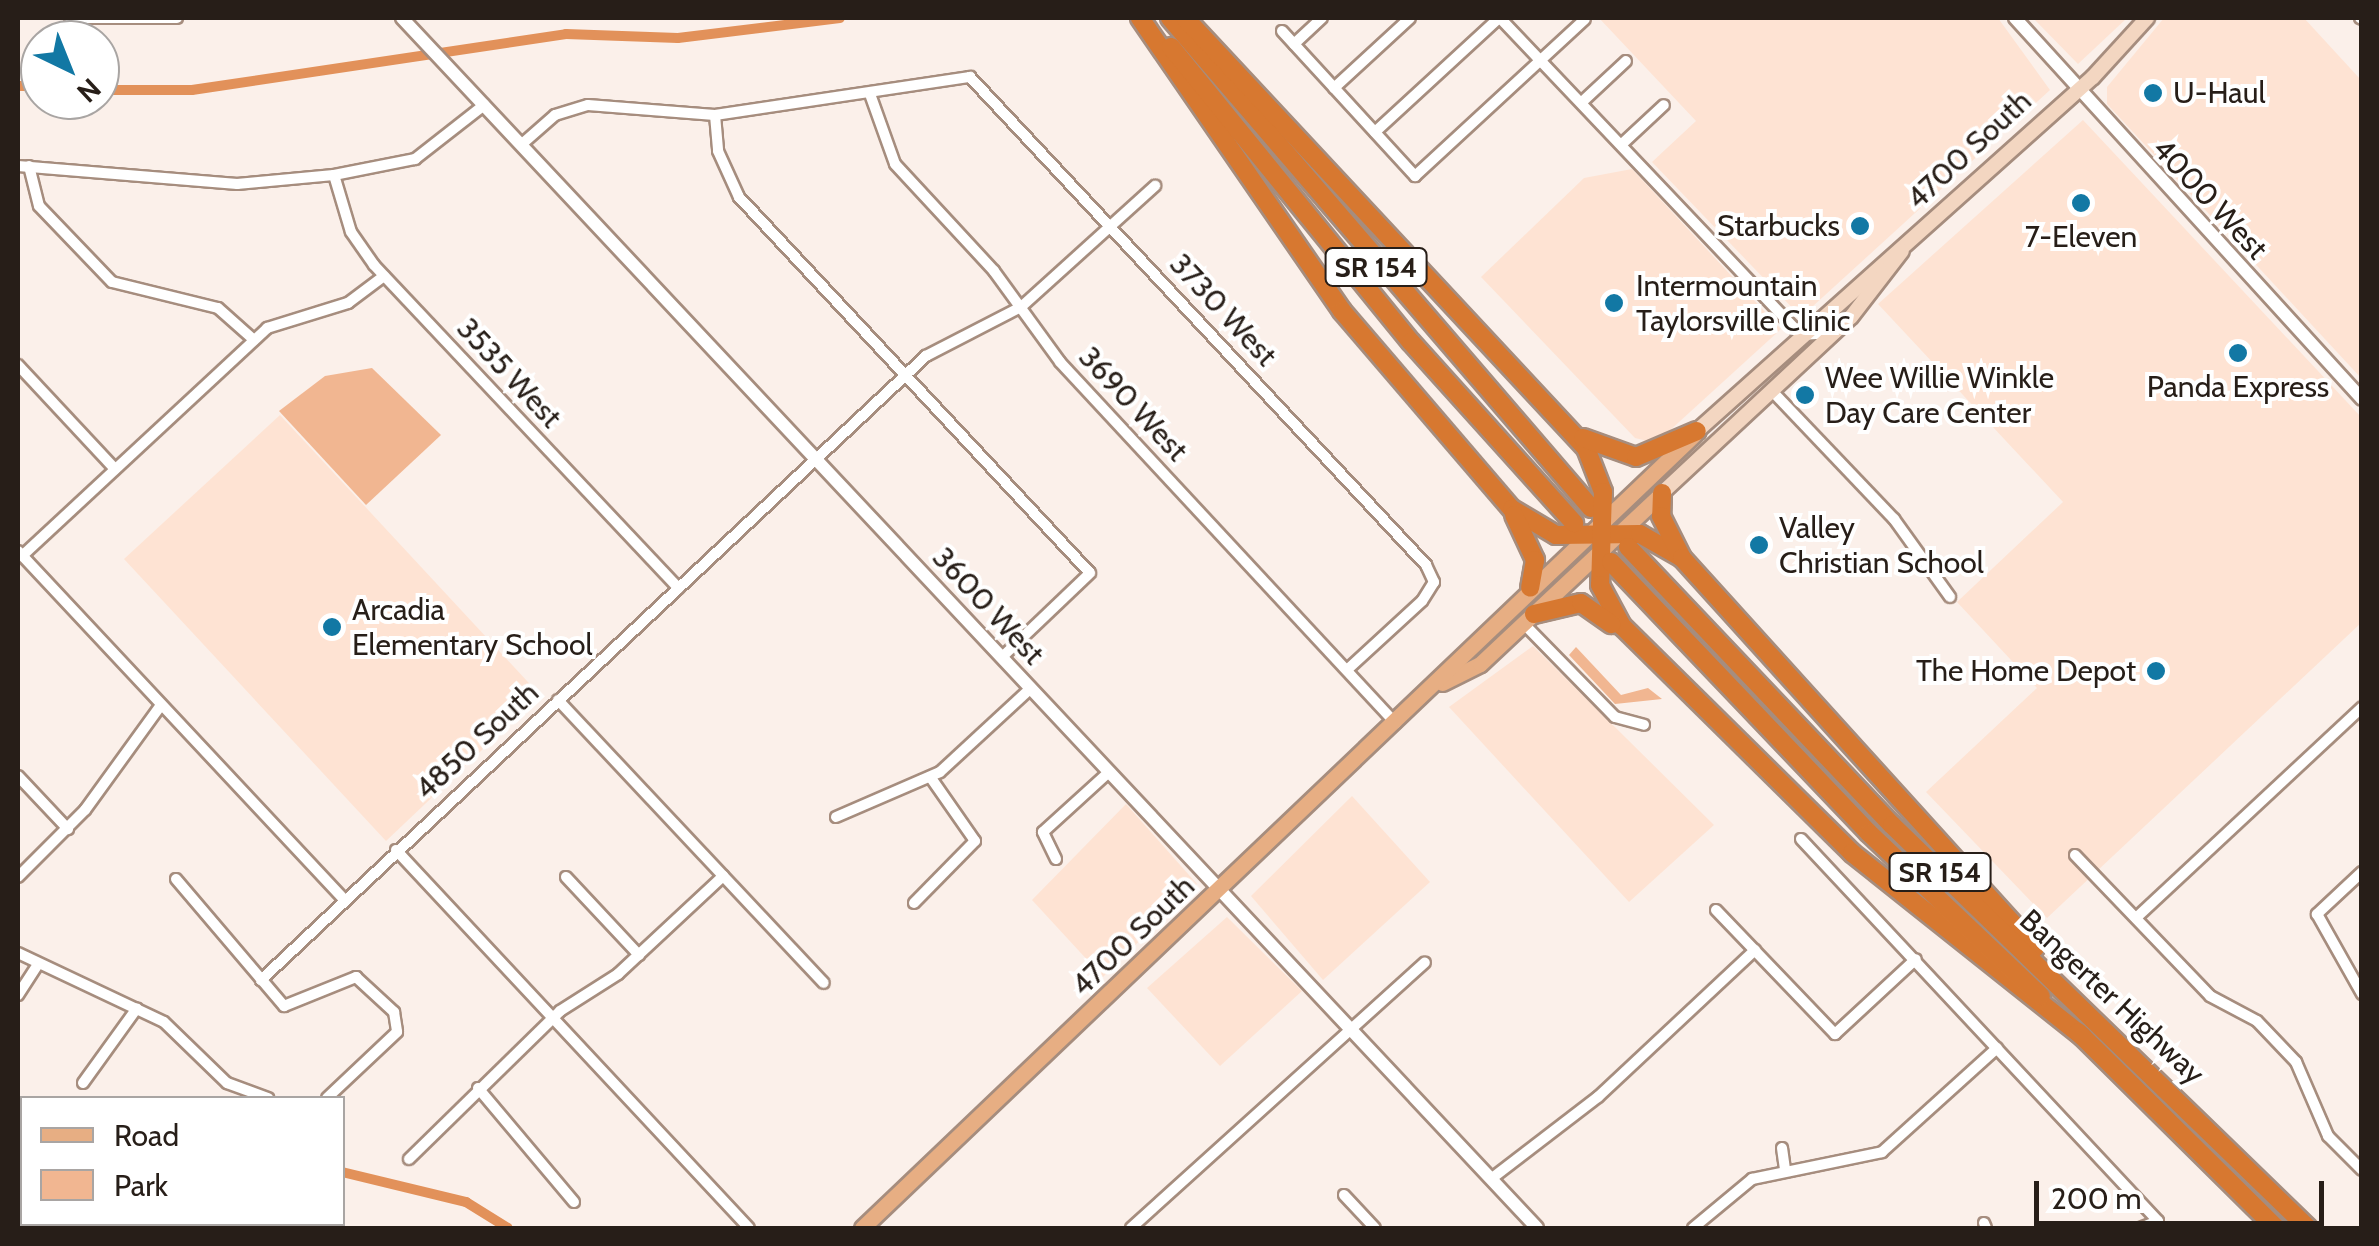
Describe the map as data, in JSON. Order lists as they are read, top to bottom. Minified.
{"streets":{"highway":["SR 154","Bangerter Highway"],"main road":["4700 South"],"street":["4000 West","3730 West","3535 West","3690 West","3600 West","4850 South"]},"crossings":[["4700 South","4000 West"],["4700 South","3690 West"],["4700 South","3600 West"],["4700 South","Bangerter Highway"],["3730 West","3690 West"],["3730 West","4850 South"],["3535 West","4850 South"],["3690 West","4850 South"],["3600 West","4850 South"]],"places":["U-Haul","7-Eleven","Starbucks","Intermountain Taylorsville Clinic","Panda Express","Wee Willie Winkle Day Care Center","Valley Christian School","Arcadia Elementary School","The Home Depot"],"legend":["Road","Park"],"scale_bar":"200 m","north":"bottom right"}
